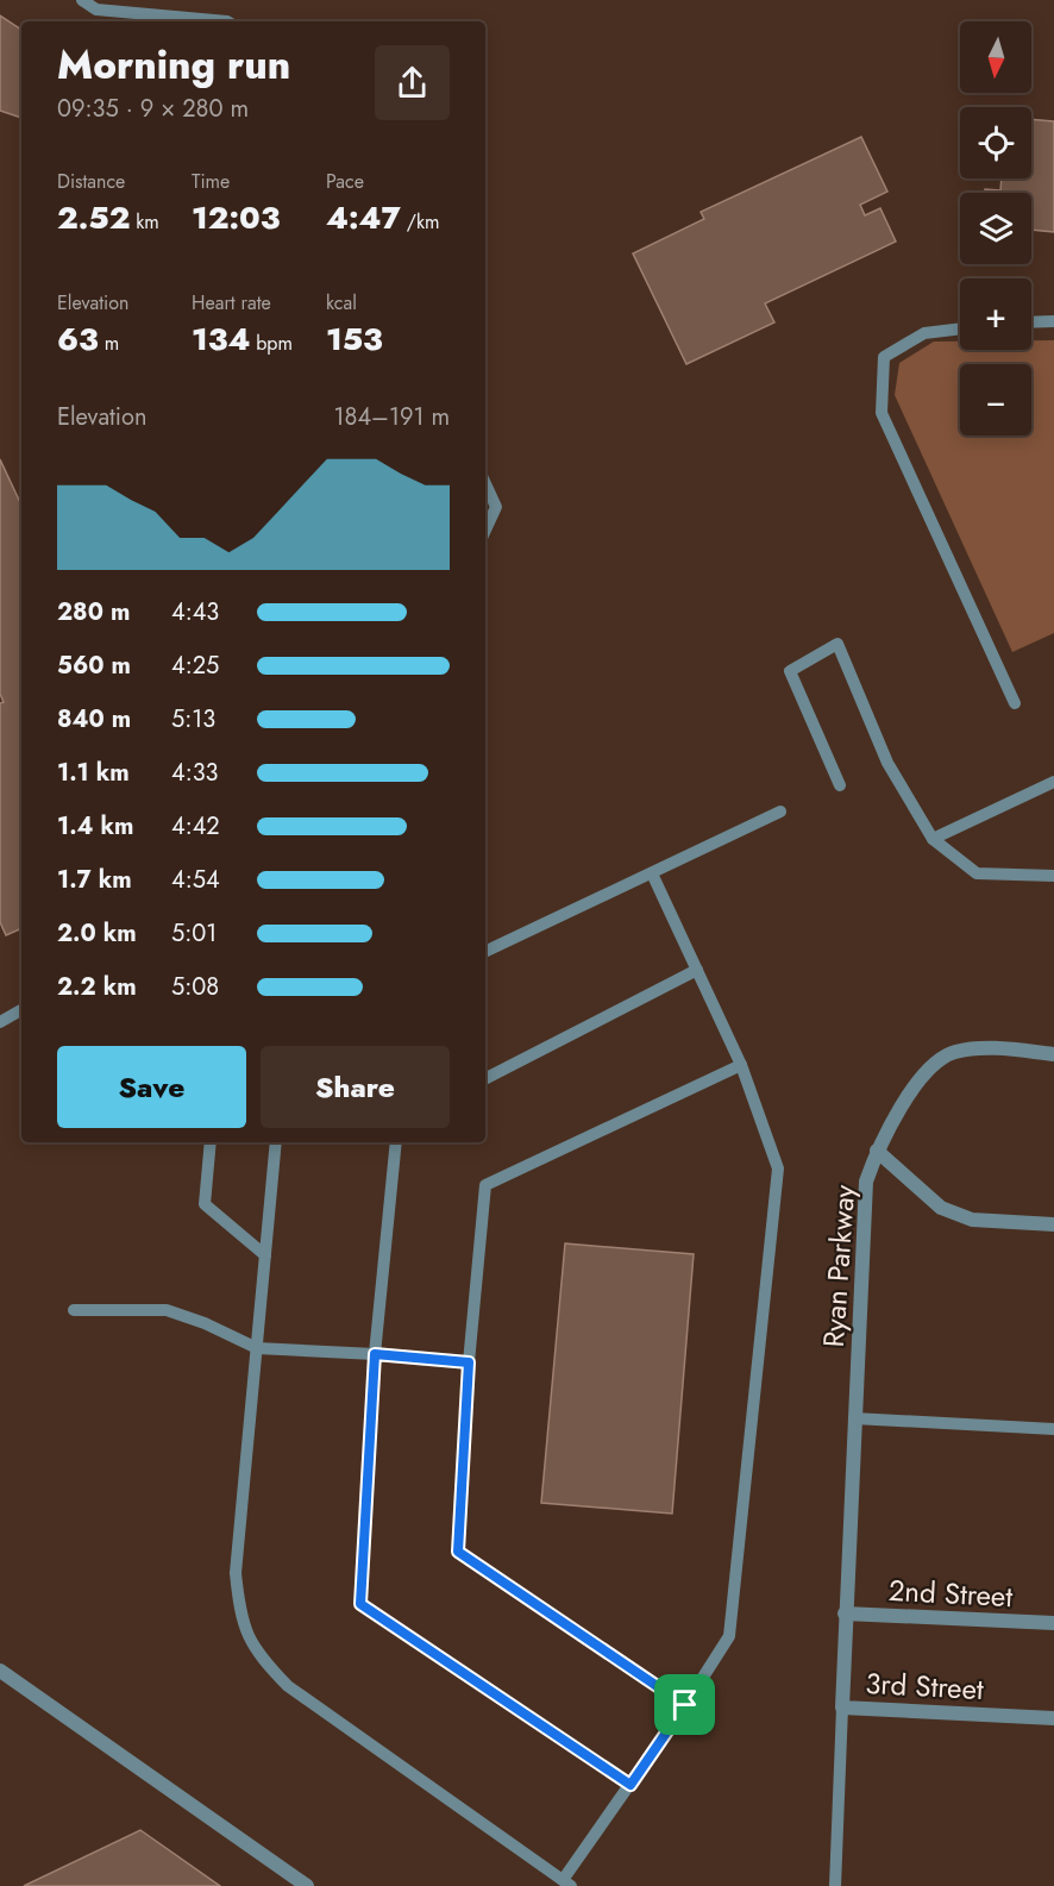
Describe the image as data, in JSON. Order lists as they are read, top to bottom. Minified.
{"streets":{"street":["Ryan Parkway","2nd Street","3rd Street"]},"crossings":[["Ryan Parkway","2nd Street"],["Ryan Parkway","3rd Street"],["2nd Street","3rd Street"]],"north":"bottom","page":{"map_buttons":["+","−"],"heading":["Morning run","09:35 · 9 × 280 m"],"stats":[["Distance","2.52 km"],["Time","12:03"],["Pace","4:47 /km"],["Elevation","63 m"],["Heart rate","134 bpm"],["kcal","153"]],"chart":["Elevation","184–191 m"],"list":[{"name":"280 m","note":"4:43"},{"name":"560 m","note":"4:25"},{"name":"840 m","note":"5:13"},{"name":"1.1 km","note":"4:33"},{"name":"1.4 km","note":"4:42"},{"name":"1.7 km","note":"4:54"},{"name":"2.0 km","note":"5:01"},{"name":"2.2 km","note":"5:08"}],"buttons":["Save","Share"]}}
